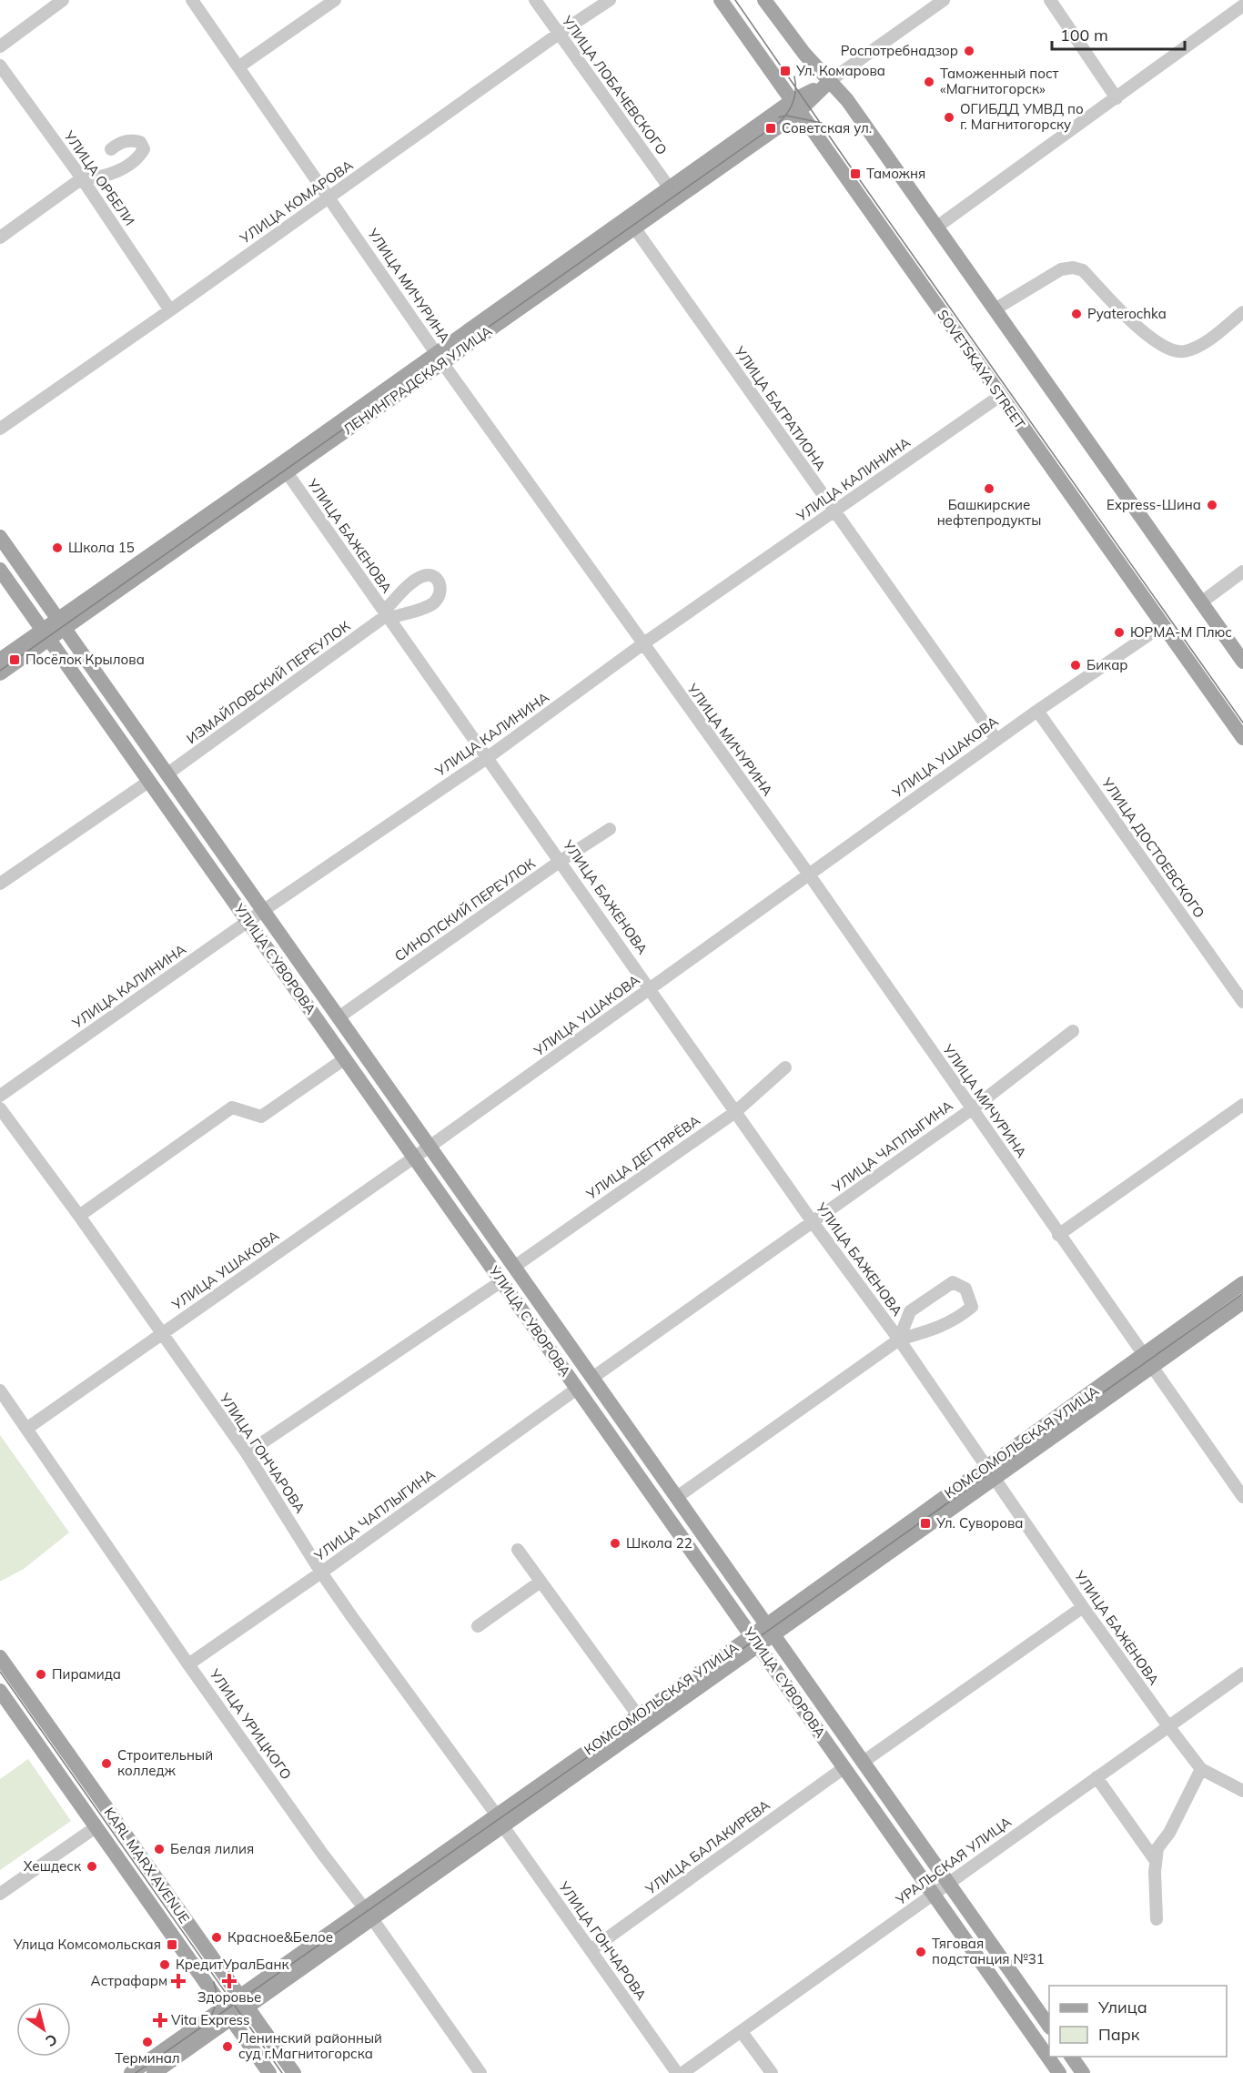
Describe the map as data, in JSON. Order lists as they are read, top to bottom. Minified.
{"streets":{"main road":["SOVETSKAYA STREET","ЛЕНИНГРАДСКАЯ УЛИЦА","УЛИЦА СУВОРОВА","КОМСОМОЛЬСКАЯ УЛИЦА","KARL MARX AVENUE"],"street":["УЛИЦА ЛОБАЧЕВСКОГО","УЛИЦА ОРБЕЛИ","УЛИЦА КОМАРОВА","УЛИЦА МИЧУРИНА","УЛИЦА БАГРАТИОНА","УЛИЦА КАЛИНИНА","УЛИЦА БАЖЕНОВА","ИЗМАЙЛОВСКИЙ ПЕРЕУЛОК","УЛИЦА УШАКОВА","УЛИЦА ДОСТОЕВСКОГО","СИНОПСКИЙ ПЕРЕУЛОК","УЛИЦА ЧАПЛЫГИНА","УЛИЦА ДЕГТЯРЁВА","УЛИЦА ГОНЧАРОВА","УЛИЦА УРИЦКОГО","УЛИЦА БАЛАКИРЕВА","УРАЛЬСКАЯ УЛИЦА"]},"crossings":[["УЛИЦА ЛОБАЧЕВСКОГО","УЛИЦА КОМАРОВА"],["УЛИЦА ЛОБАЧЕВСКОГО","ЛЕНИНГРАДСКАЯ УЛИЦА"],["УЛИЦА ОРБЕЛИ","УЛИЦА КОМАРОВА"],["УЛИЦА КОМАРОВА","УЛИЦА МИЧУРИНА"],["УЛИЦА МИЧУРИНА","ЛЕНИНГРАДСКАЯ УЛИЦА"],["УЛИЦА МИЧУРИНА","УЛИЦА КАЛИНИНА"],["УЛИЦА МИЧУРИНА","УЛИЦА УШАКОВА"],["УЛИЦА МИЧУРИНА","УЛИЦА ЧАПЛЫГИНА"],["УЛИЦА МИЧУРИНА","КОМСОМОЛЬСКАЯ УЛИЦА"],["SOVETSKAYA STREET","ЛЕНИНГРАДСКАЯ УЛИЦА"],["SOVETSKAYA STREET","УЛИЦА КАЛИНИНА"],["SOVETSKAYA STREET","УЛИЦА УШАКОВА"],["ЛЕНИНГРАДСКАЯ УЛИЦА","УЛИЦА БАГРАТИОНА"],["ЛЕНИНГРАДСКАЯ УЛИЦА","УЛИЦА БАЖЕНОВА"],["ЛЕНИНГРАДСКАЯ УЛИЦА","УЛИЦА СУВОРОВА"],["УЛИЦА БАГРАТИОНА","УЛИЦА КАЛИНИНА"],["УЛИЦА БАГРАТИОНА","УЛИЦА УШАКОВА"],["УЛИЦА КАЛИНИНА","УЛИЦА БАЖЕНОВА"],["УЛИЦА КАЛИНИНА","УЛИЦА СУВОРОВА"],["УЛИЦА БАЖЕНОВА","ИЗМАЙЛОВСКИЙ ПЕРЕУЛОК"],["УЛИЦА БАЖЕНОВА","УЛИЦА УШАКОВА"],["УЛИЦА БАЖЕНОВА","СИНОПСКИЙ ПЕРЕУЛОК"],["УЛИЦА БАЖЕНОВА","УЛИЦА ЧАПЛЫГИНА"],["УЛИЦА БАЖЕНОВА","УЛИЦА ДЕГТЯРЁВА"],["УЛИЦА БАЖЕНОВА","КОМСОМОЛЬСКАЯ УЛИЦА"],["УЛИЦА БАЖЕНОВА","УРАЛЬСКАЯ УЛИЦА"],["ИЗМАЙЛОВСКИЙ ПЕРЕУЛОК","УЛИЦА СУВОРОВА"],["УЛИЦА УШАКОВА","УЛИЦА ДОСТОЕВСКОГО"],["УЛИЦА УШАКОВА","УЛИЦА СУВОРОВА"],["УЛИЦА УШАКОВА","УЛИЦА ГОНЧАРОВА"],["УЛИЦА УШАКОВА","УЛИЦА УРИЦКОГО"],["СИНОПСКИЙ ПЕРЕУЛОК","УЛИЦА СУВОРОВА"],["УЛИЦА СУВОРОВА","УЛИЦА ЧАПЛЫГИНА"],["УЛИЦА СУВОРОВА","УЛИЦА ДЕГТЯРЁВА"],["УЛИЦА СУВОРОВА","КОМСОМОЛЬСКАЯ УЛИЦА"],["УЛИЦА СУВОРОВА","УЛИЦА БАЛАКИРЕВА"],["УЛИЦА СУВОРОВА","УРАЛЬСКАЯ УЛИЦА"],["УЛИЦА ЧАПЛЫГИНА","УЛИЦА ГОНЧАРОВА"],["УЛИЦА ЧАПЛЫГИНА","УЛИЦА УРИЦКОГО"],["КОМСОМОЛЬСКАЯ УЛИЦА","УЛИЦА ГОНЧАРОВА"],["КОМСОМОЛЬСКАЯ УЛИЦА","УЛИЦА УРИЦКОГО"],["КОМСОМОЛЬСКАЯ УЛИЦА","KARL MARX AVENUE"],["УЛИЦА ГОНЧАРОВА","УЛИЦА БАЛАКИРЕВА"]],"places":{"other":["Роспотребнадзор","Таможенный пост «Магнитогорск»","ОГИБДД УМВД по г. Магнитогорску","Pyaterochka","Башкирские нефтепродукты","Express-Шина","Школа 15","ЮРМА-М Плюс","Бикар","Школа 22","Пирамида","Строительный колледж","Белая лилия","Хешдеск","Красное&Белое","Тяговая подстанция №31","КредитУралБанк","Терминал","Ленинский районный суд г.Магнитогорска"],"transit":["Ул. Комарова","Советская ул.","Таможня","Посёлок Крылова","Ул. Суворова","Улица Комсомольская"],"health":["Астрафарм","Здоровье","Vita Express"]},"legend":["Улица","Парк"],"scale_bar":"100 m","north":"bottom right"}
